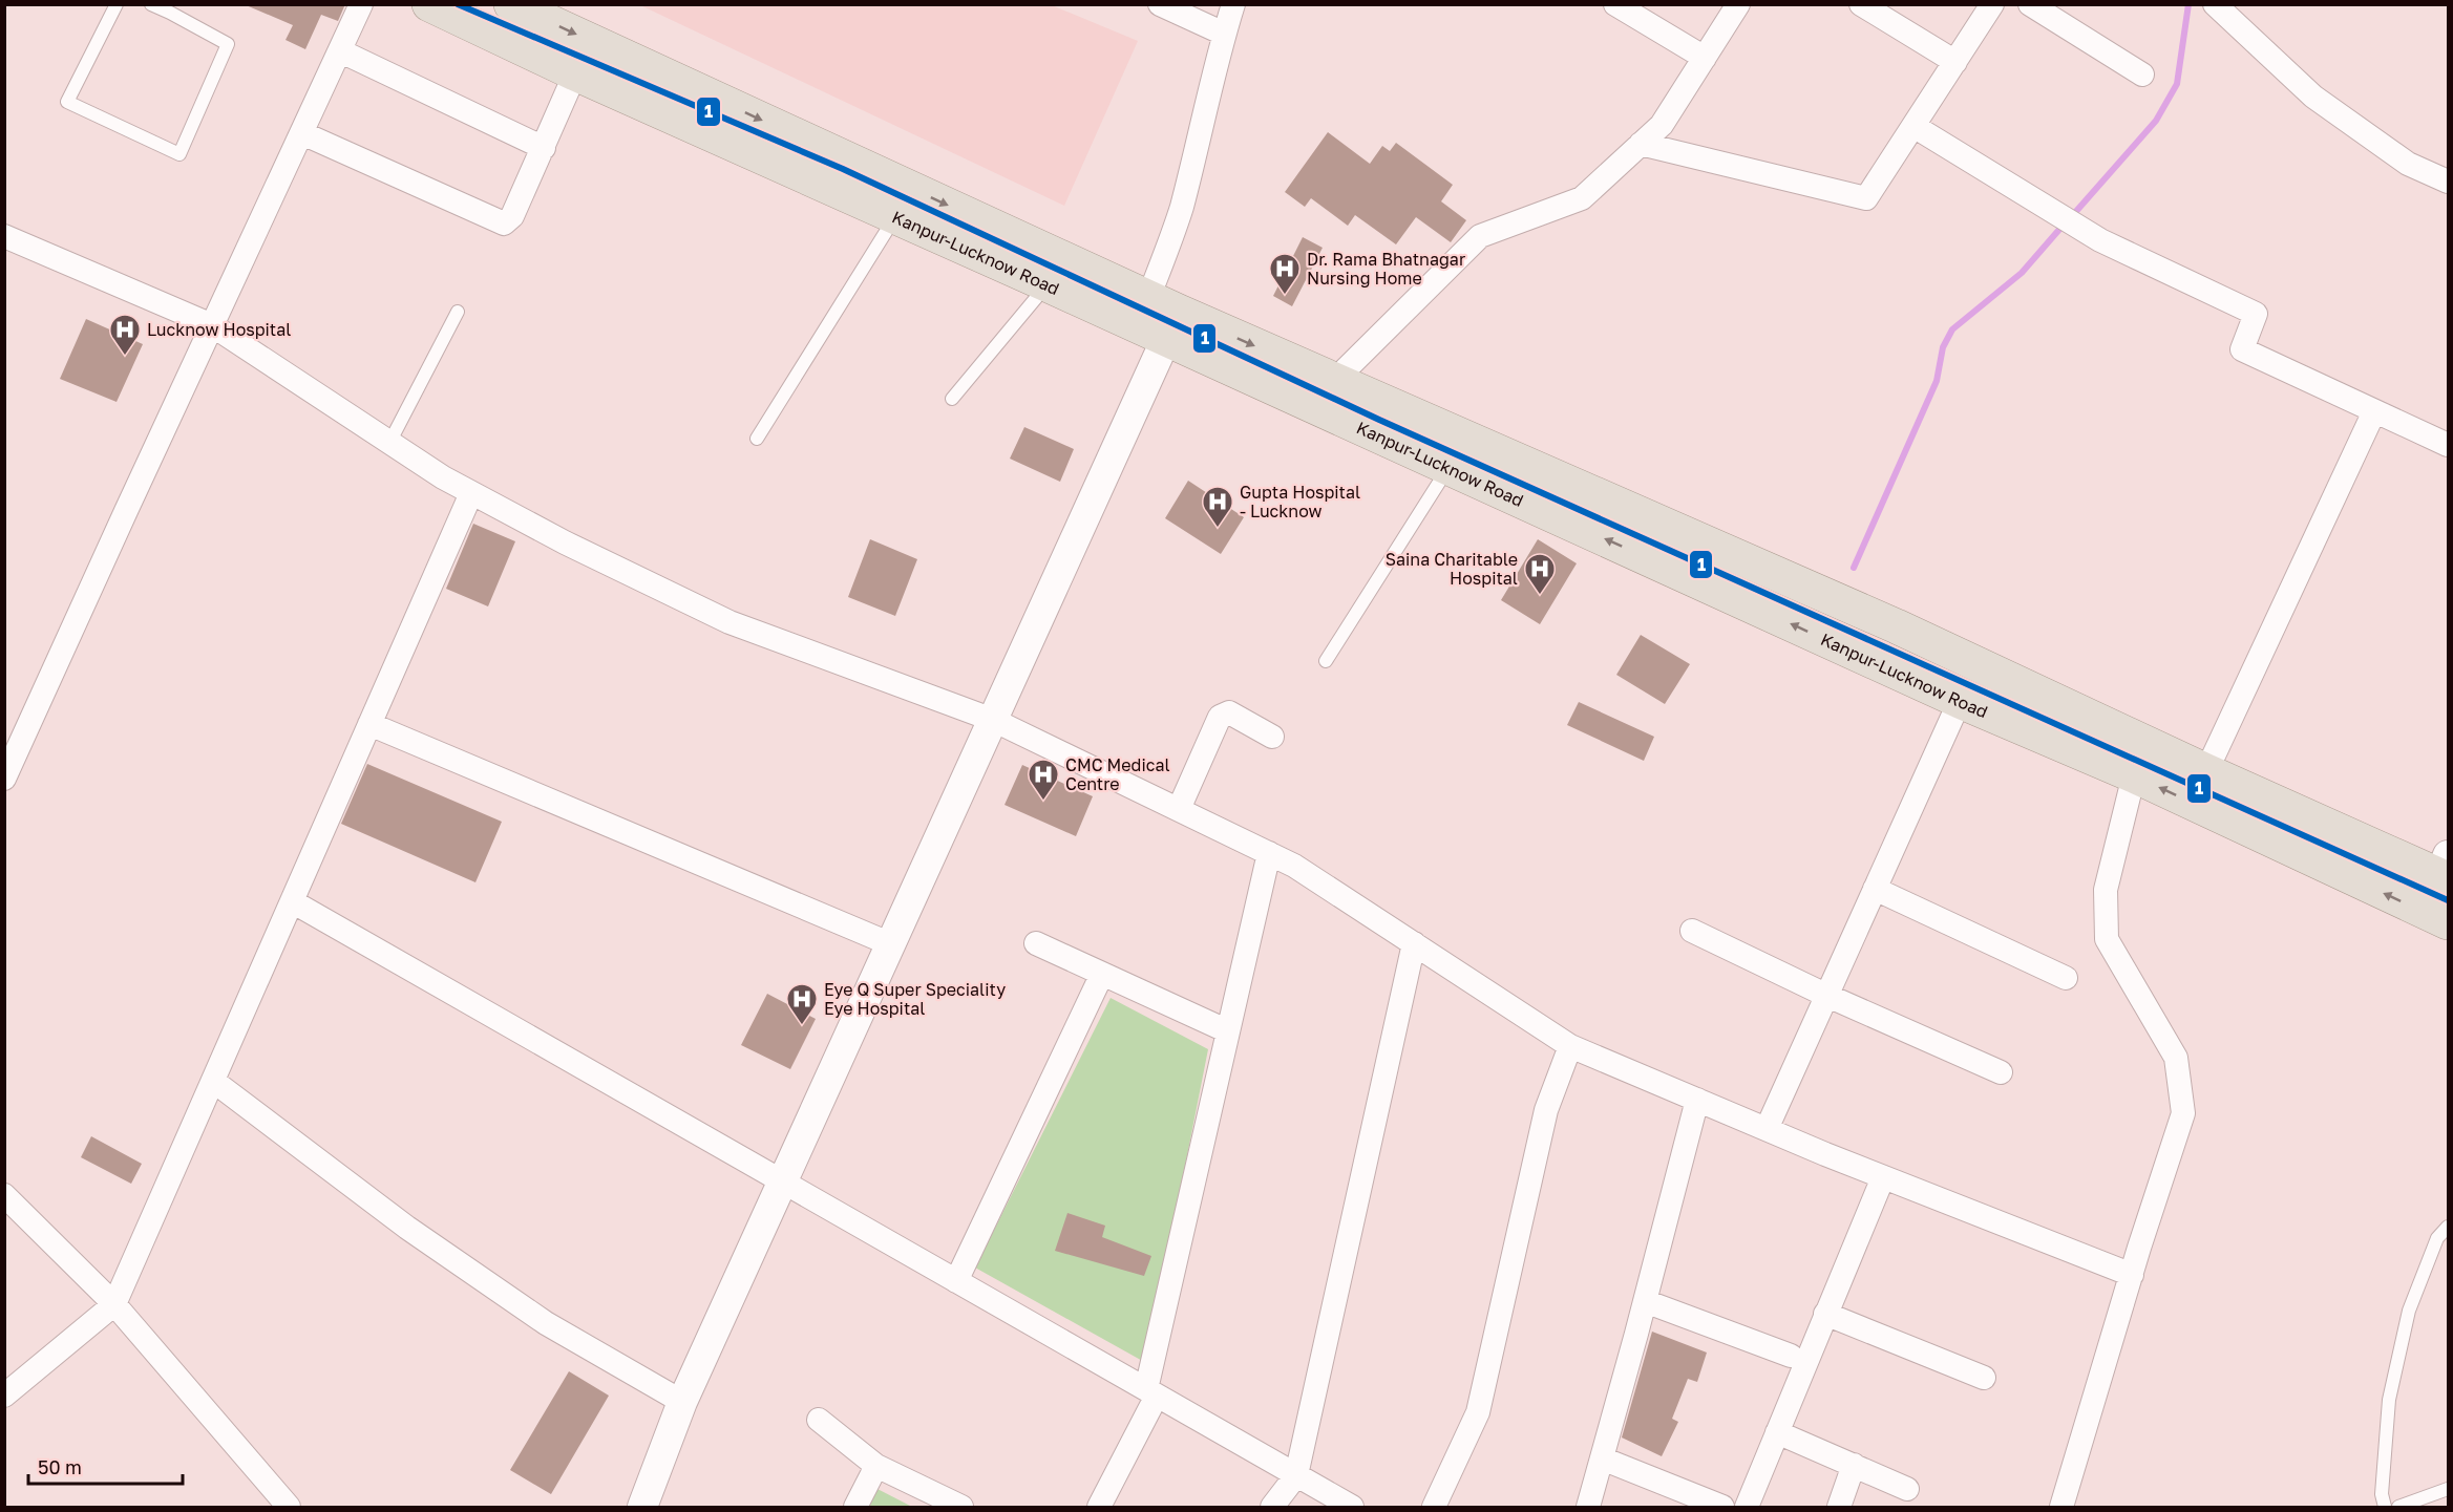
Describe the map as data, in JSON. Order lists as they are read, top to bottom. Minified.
{"streets":{"highway":["Kanpur-Lucknow Road"]},"places":{"hospital":["Dr. Rama Bhatnagar Nursing Home","Lucknow Hospital","Gupta Hospital - Lucknow","Saina Charitable Hospital","CMC Medical Centre","Eye Q Super Speciality Eye Hospital"]},"lines":["transit line 1"],"scale_bar":"50 m"}
